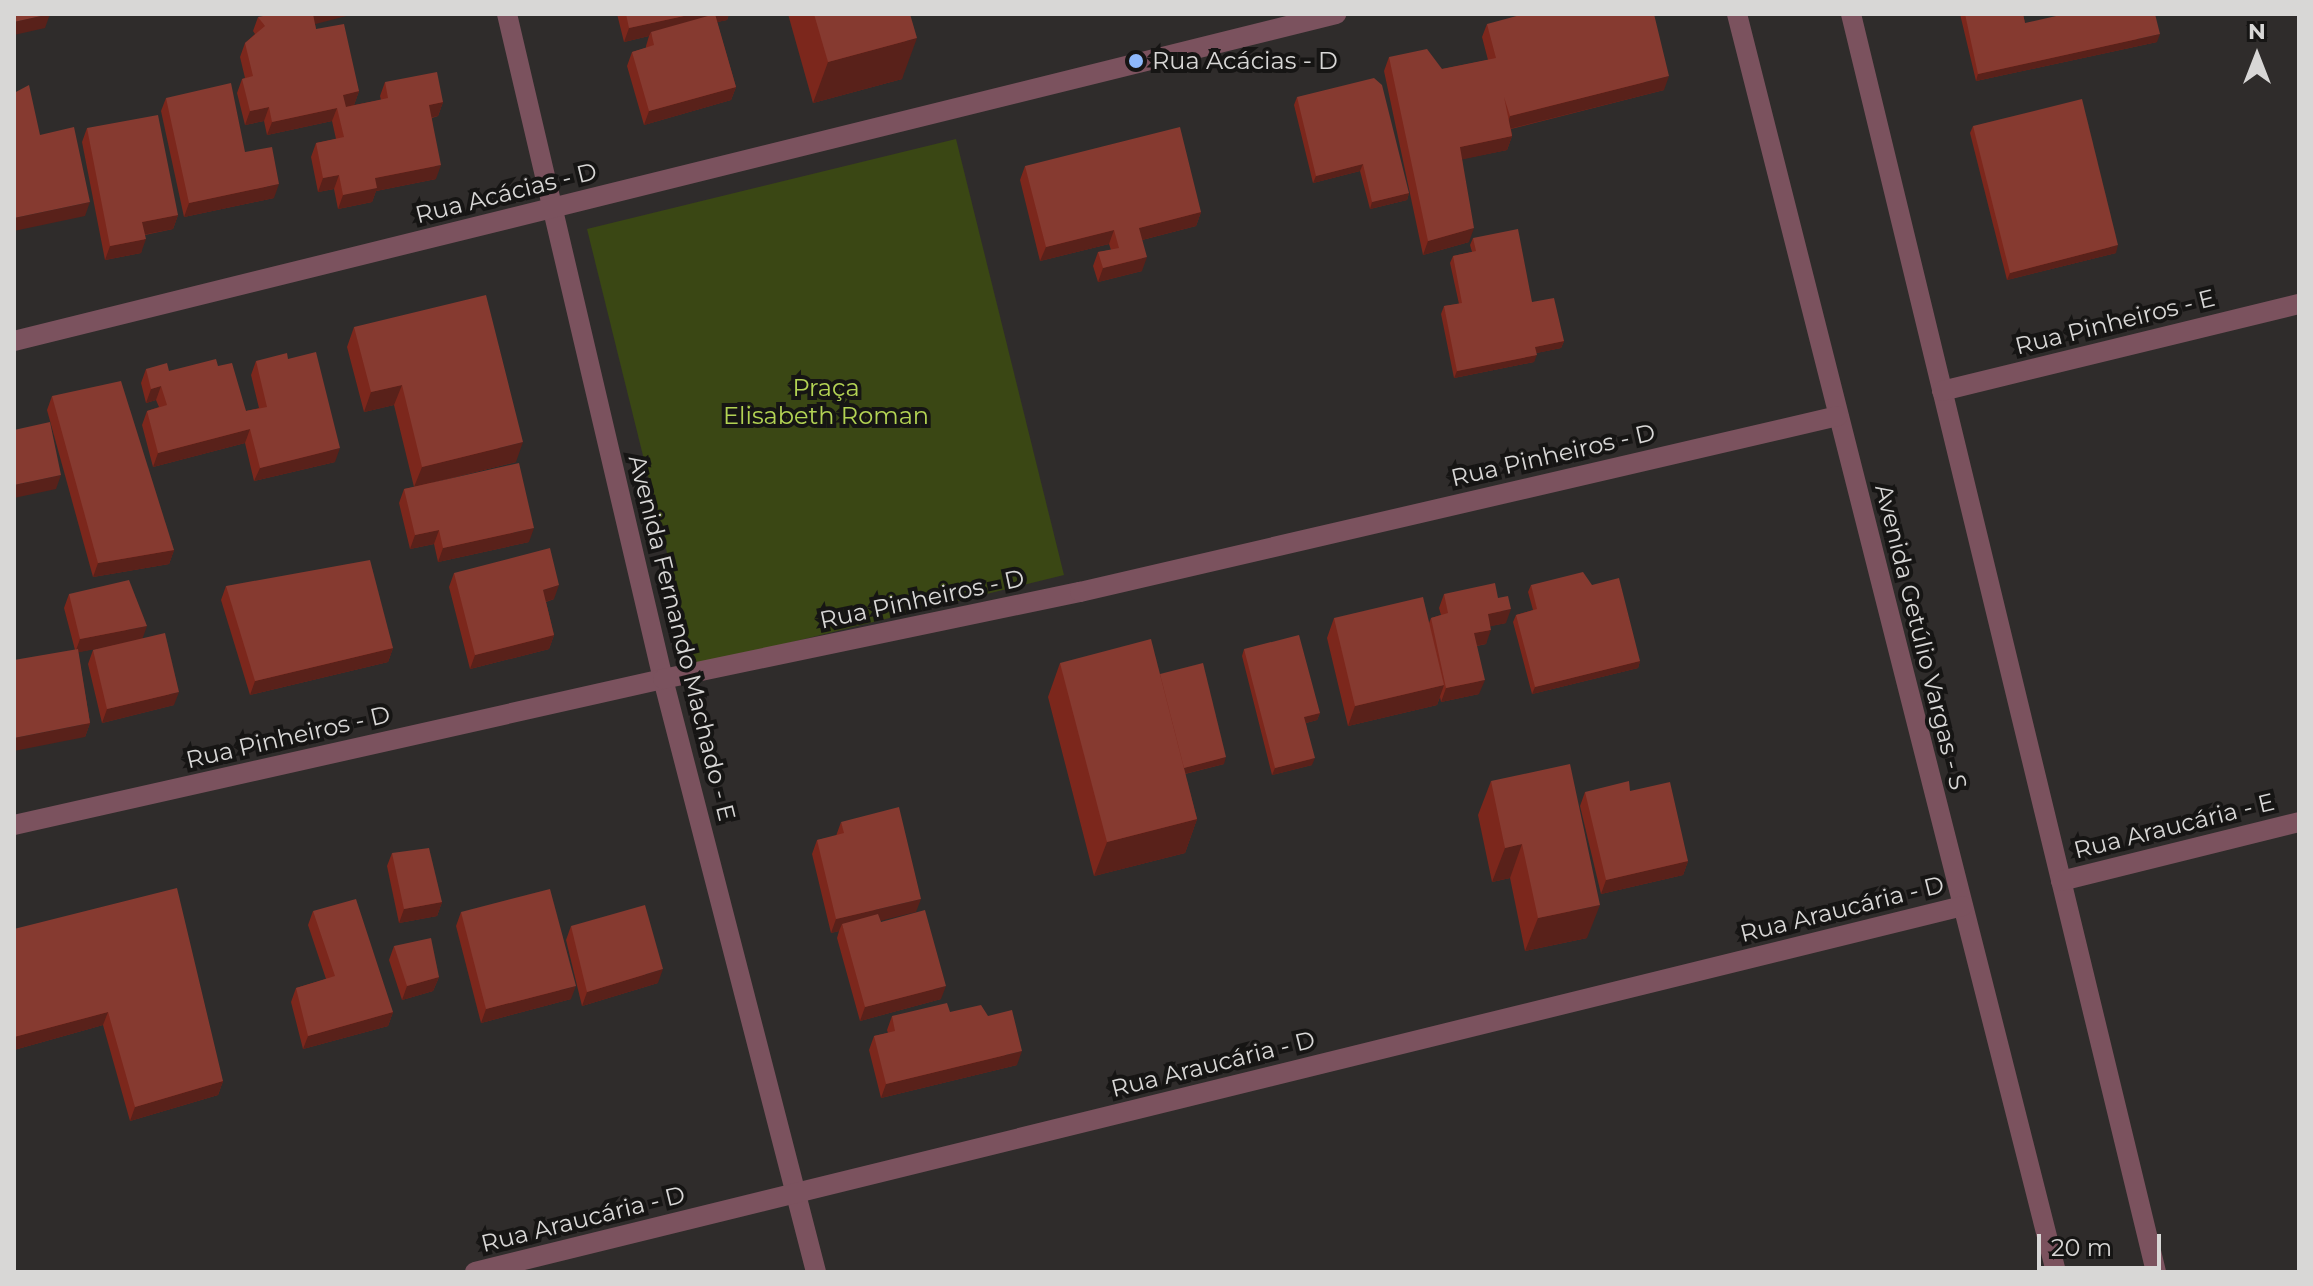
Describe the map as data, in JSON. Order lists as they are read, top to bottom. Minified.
{"streets":{"street":["Rua Acácias - D","Rua Pinheiros - E","Rua Pinheiros - D","Avenida Getúlio Vargas - S","Avenida Fernando Machado - E","Rua Araucária - E","Rua Araucária - D"]},"crossings":[["Rua Acácias - D","Avenida Fernando Machado - E"],["Rua Pinheiros - D","Avenida Getúlio Vargas - S"],["Rua Pinheiros - D","Avenida Fernando Machado - E"],["Avenida Getúlio Vargas - S","Rua Araucária - D"],["Avenida Fernando Machado - E","Rua Araucária - D"]],"parks":["Praça Elisabeth Roman"],"places":["Rua Acácias - D"],"scale_bar":"20 m","north":"top"}
